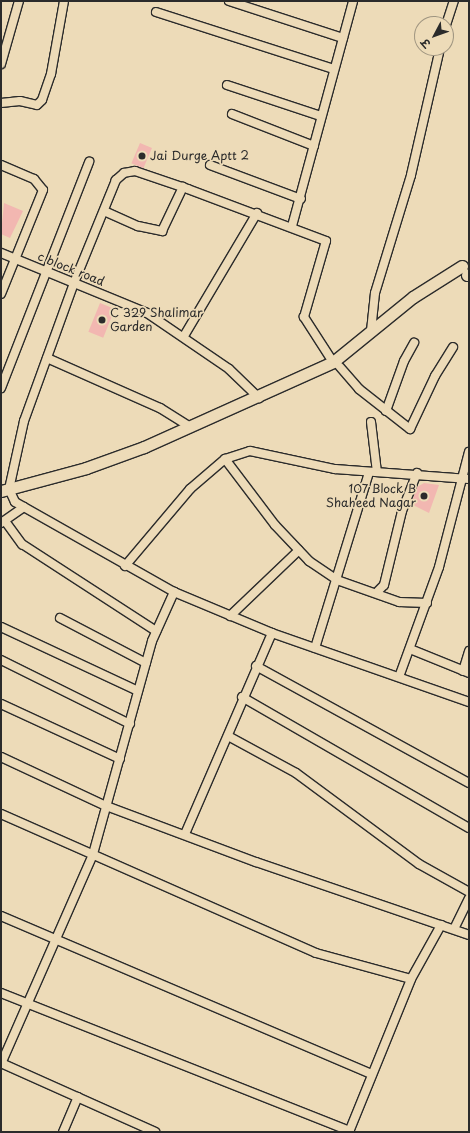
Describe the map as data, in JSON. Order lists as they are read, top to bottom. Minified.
{"streets":{"street":["c block road"]},"places":["Jai Durge Aptt 2","C 329 Shalimar Garden","107 Block B Shaheed Nagar"],"north":"bottom left"}
